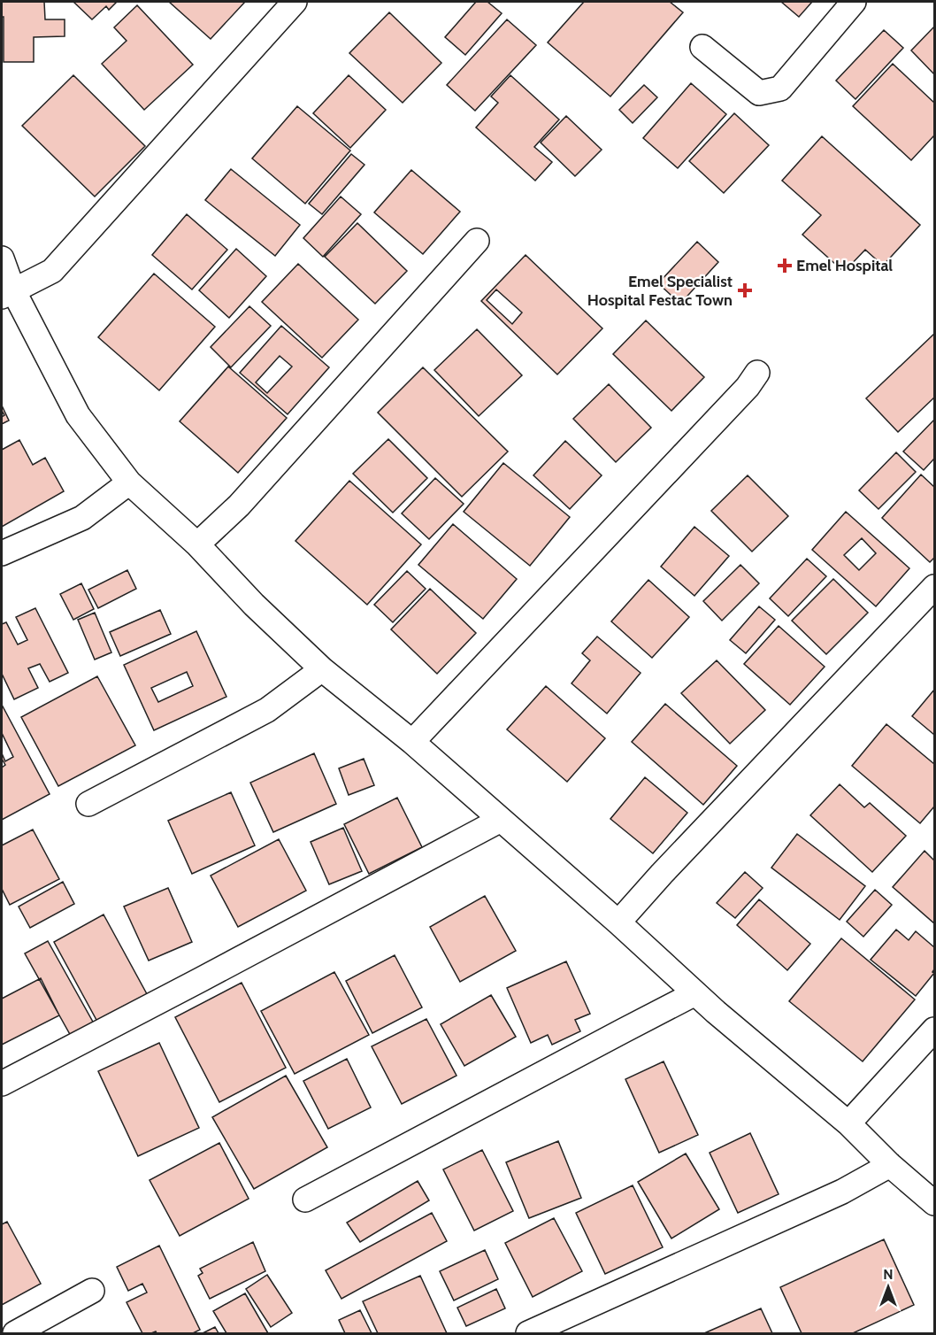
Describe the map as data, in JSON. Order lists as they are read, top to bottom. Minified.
{"places":{"health":["Emel Hospital","Emel Specialist Hospital Festac Town"]},"north":"top"}
